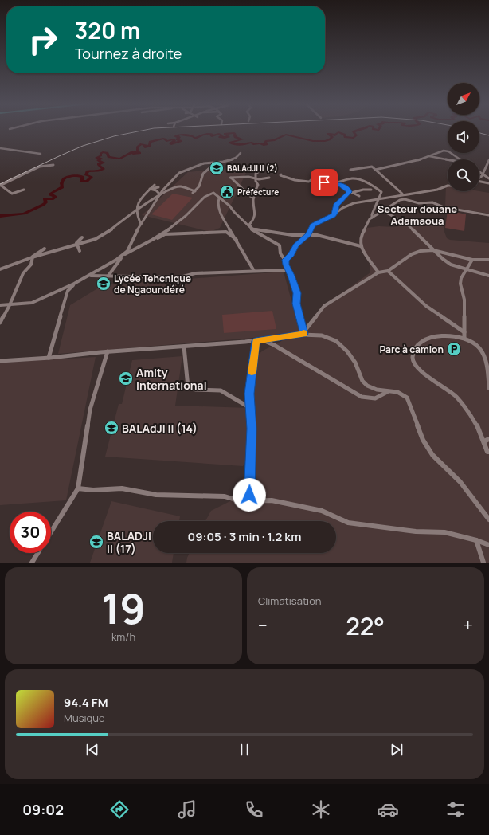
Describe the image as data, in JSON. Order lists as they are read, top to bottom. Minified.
{"districts":["Secteur douane Adamaoua"],"places":{"school or university":["BALAdJI II (2)","Lycée Tehcnique de Ngaoundéré","Amity International","BALAdJI II (14)","BALADJI II (17)"],"public building":["Préfecture"],"parking":["Parc à camion"]},"north":"top right","page":{"turn":["320 m","Tournez à droite"],"limit":"30","trip":"09:05 · 3 min · 1.2 km","tile":[["19","km/h"],"Climatisation"],"heat":["−","22°","+"],"song":["94.4 FM","Musique"],"tabs":"09:02"}}
